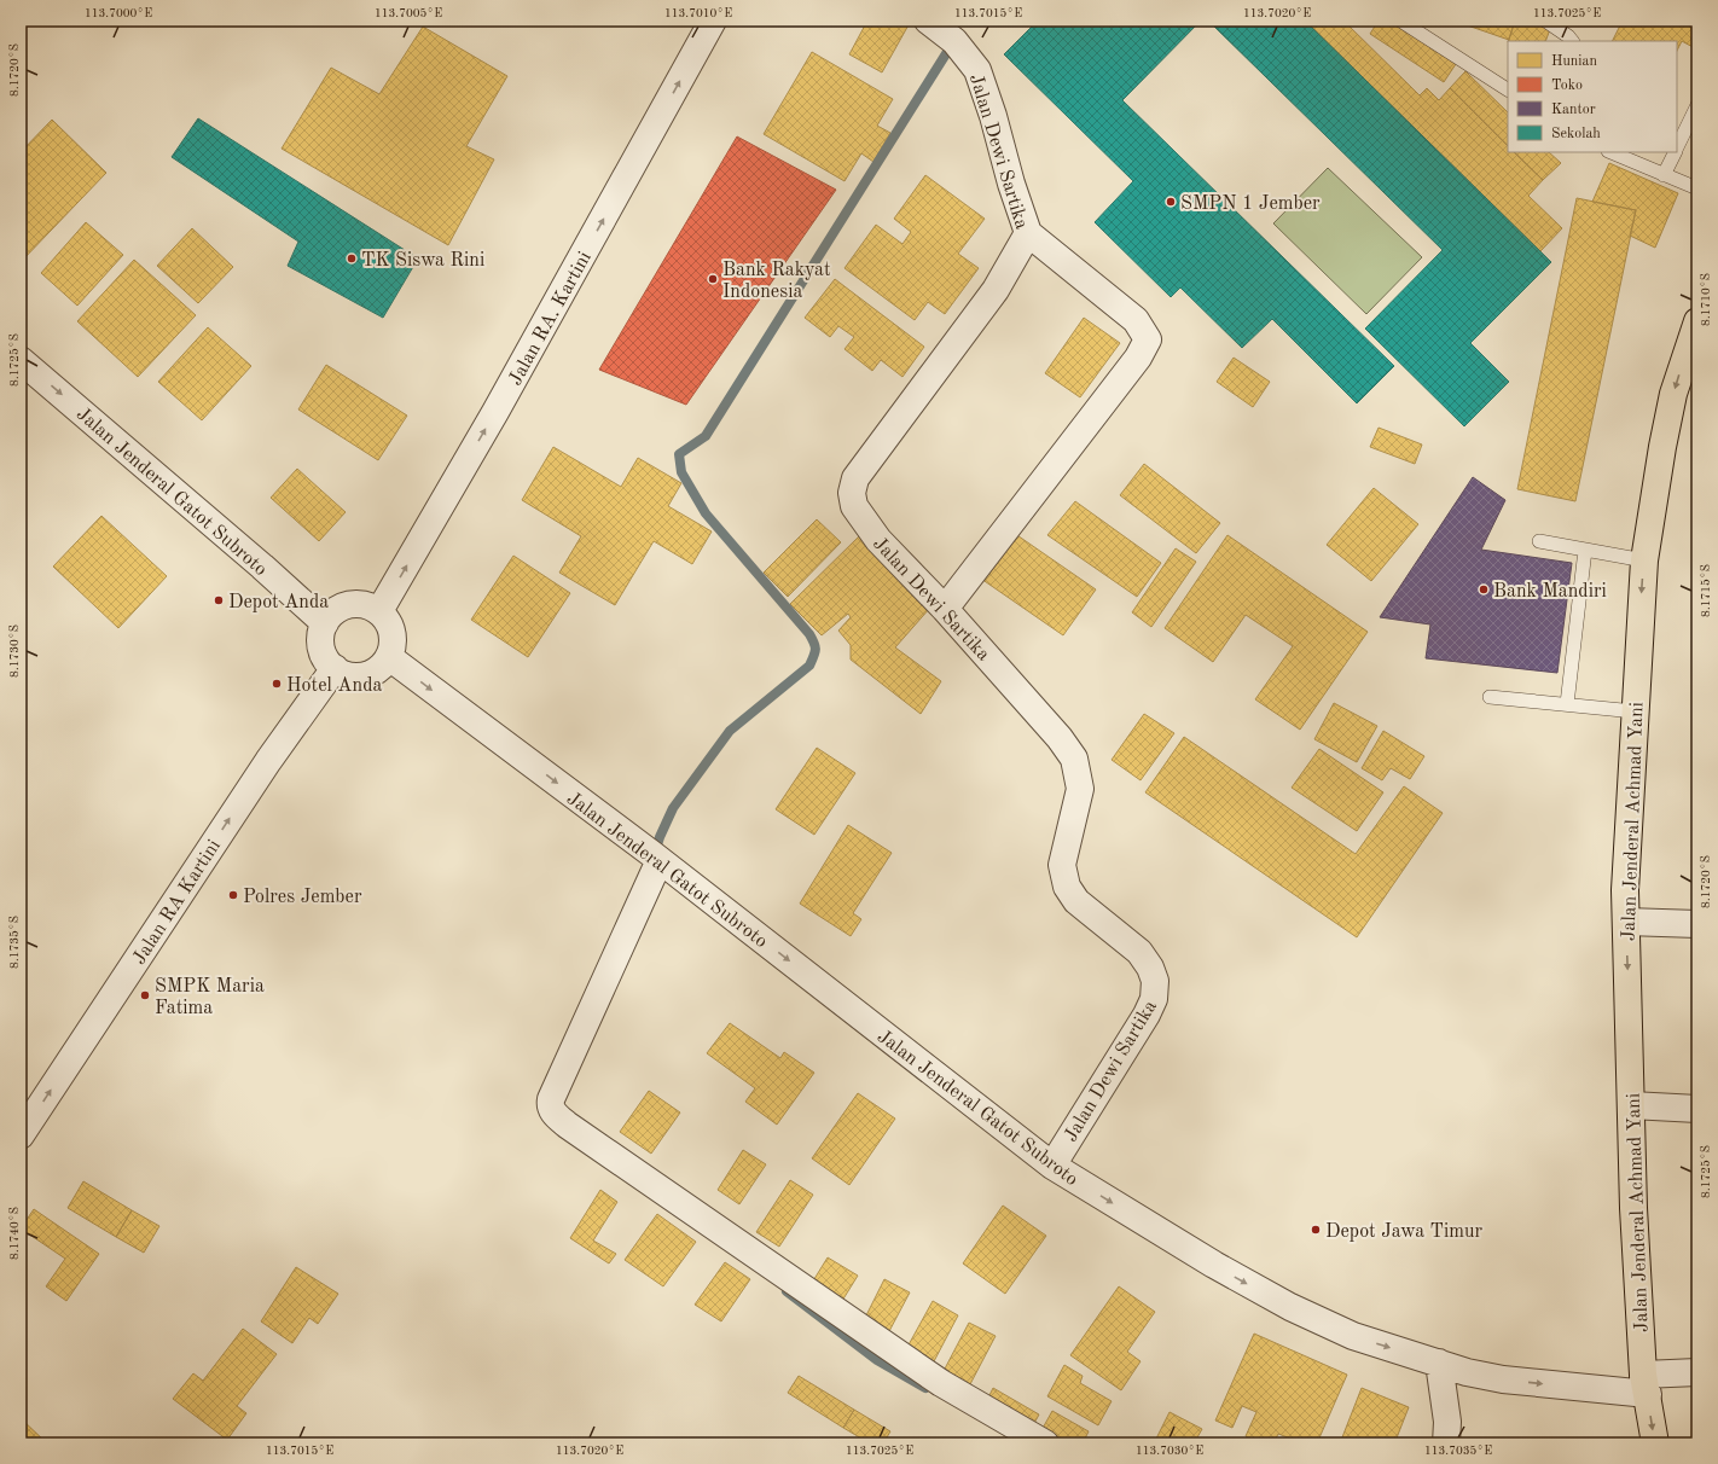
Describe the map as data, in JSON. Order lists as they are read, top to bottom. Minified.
{"streets":{"highway":["Jalan Jenderal Achmad Yani"],"street":["Jalan Dewi Sartika","Jalan RA. Kartini","Jalan Jenderal Gatot Subroto","Jalan RA Kartini"]},"crossings":[["Jalan Dewi Sartika","Jalan Jenderal Gatot Subroto"],["Jalan RA. Kartini","Jalan Jenderal Gatot Subroto"],["Jalan RA. Kartini","Jalan RA Kartini"],["Jalan Jenderal Gatot Subroto","Jalan Jenderal Achmad Yani"],["Jalan Jenderal Gatot Subroto","Jalan RA Kartini"]],"one_way":["Jalan RA. Kartini","Jalan Jenderal Gatot Subroto","Jalan Jenderal Achmad Yani","Jalan RA Kartini"],"places":["SMPN 1 Jember","TK Siswa Rini","Bank Rakyat Indonesia","Bank Mandiri","Depot Anda","Hotel Anda","Polres Jember","SMPK Maria Fatima","Depot Jawa Timur"],"legend":["Hunian","Toko","Kantor","Sekolah"],"coordinates":["113.7000°E","113.7005°E","113.7010°E","113.7015°E","113.7020°E","113.7025°E","8.1720°S","8.1710°S","8.1725°S","8.1715°S","8.1730°S","8.1735°S","8.1740°S","113.7030°E","113.7035°E"]}
